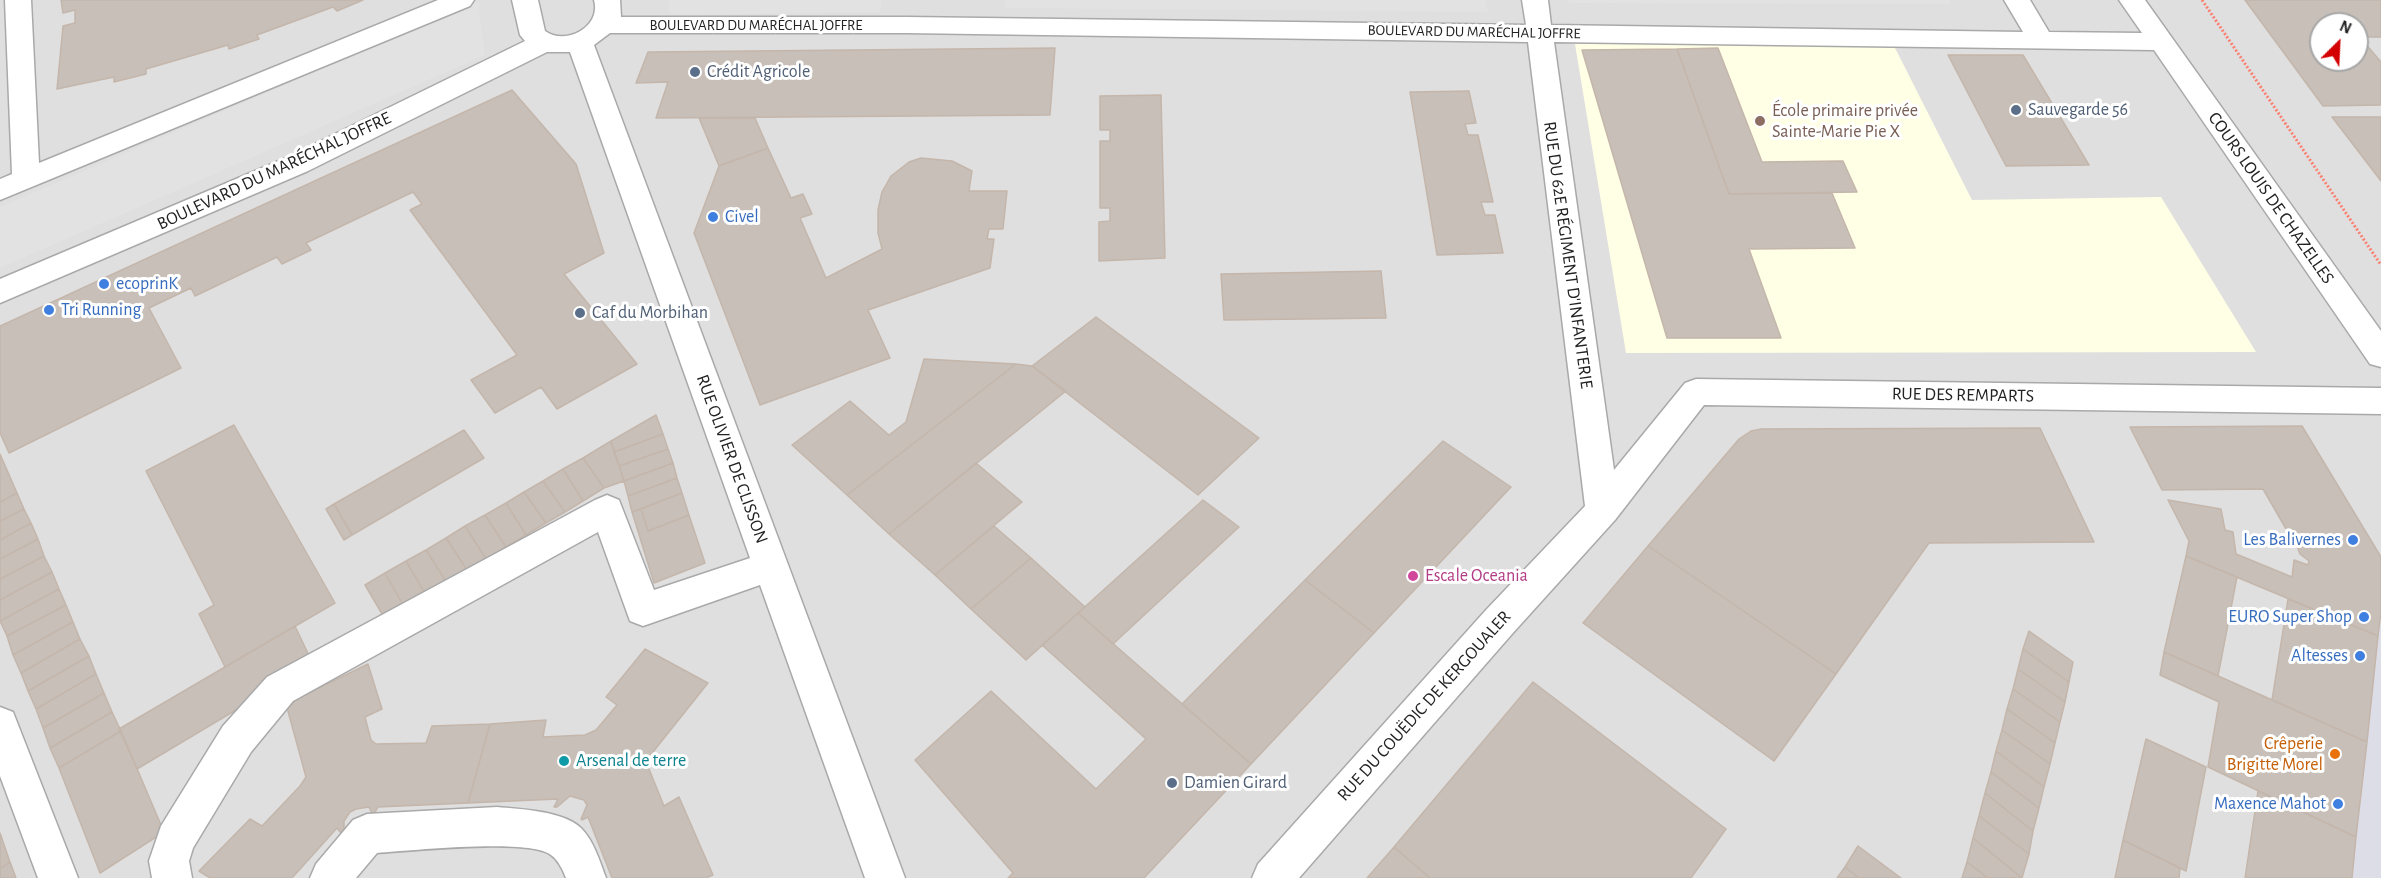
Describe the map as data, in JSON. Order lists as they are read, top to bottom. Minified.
{"streets":{"street":["BOULEVARD DU MARÉCHAL JOFFRE","COURS LOUIS DE CHAZELLES","RUE DU 62E RÉGIMENT D'INFANTERIE","RUE DES REMPARTS","RUE OLIVIER DE CLISSON","RUE DU COUËDIC DE KERGOUALER"]},"crossings":[["BOULEVARD DU MARÉCHAL JOFFRE","RUE DU 62E RÉGIMENT D'INFANTERIE"],["BOULEVARD DU MARÉCHAL JOFFRE","RUE OLIVIER DE CLISSON"],["RUE DU 62E RÉGIMENT D'INFANTERIE","RUE DES REMPARTS"],["RUE DU 62E RÉGIMENT D'INFANTERIE","RUE DU COUËDIC DE KERGOUALER"],["RUE DES REMPARTS","RUE DU COUËDIC DE KERGOUALER"]],"places":["Crédit Agricole","Sauvegarde 56","École primaire privée Sainte-Marie Pie X","Civel","ecoprinK","Tri Running","Caf du Morbihan","Les Balivernes","Escale Oceania","EURO Super Shop","Altesses","Crêperie Brigitte Morel","Arsenal de terre","Damien Girard","Maxence Mahot"],"north":"top right"}
